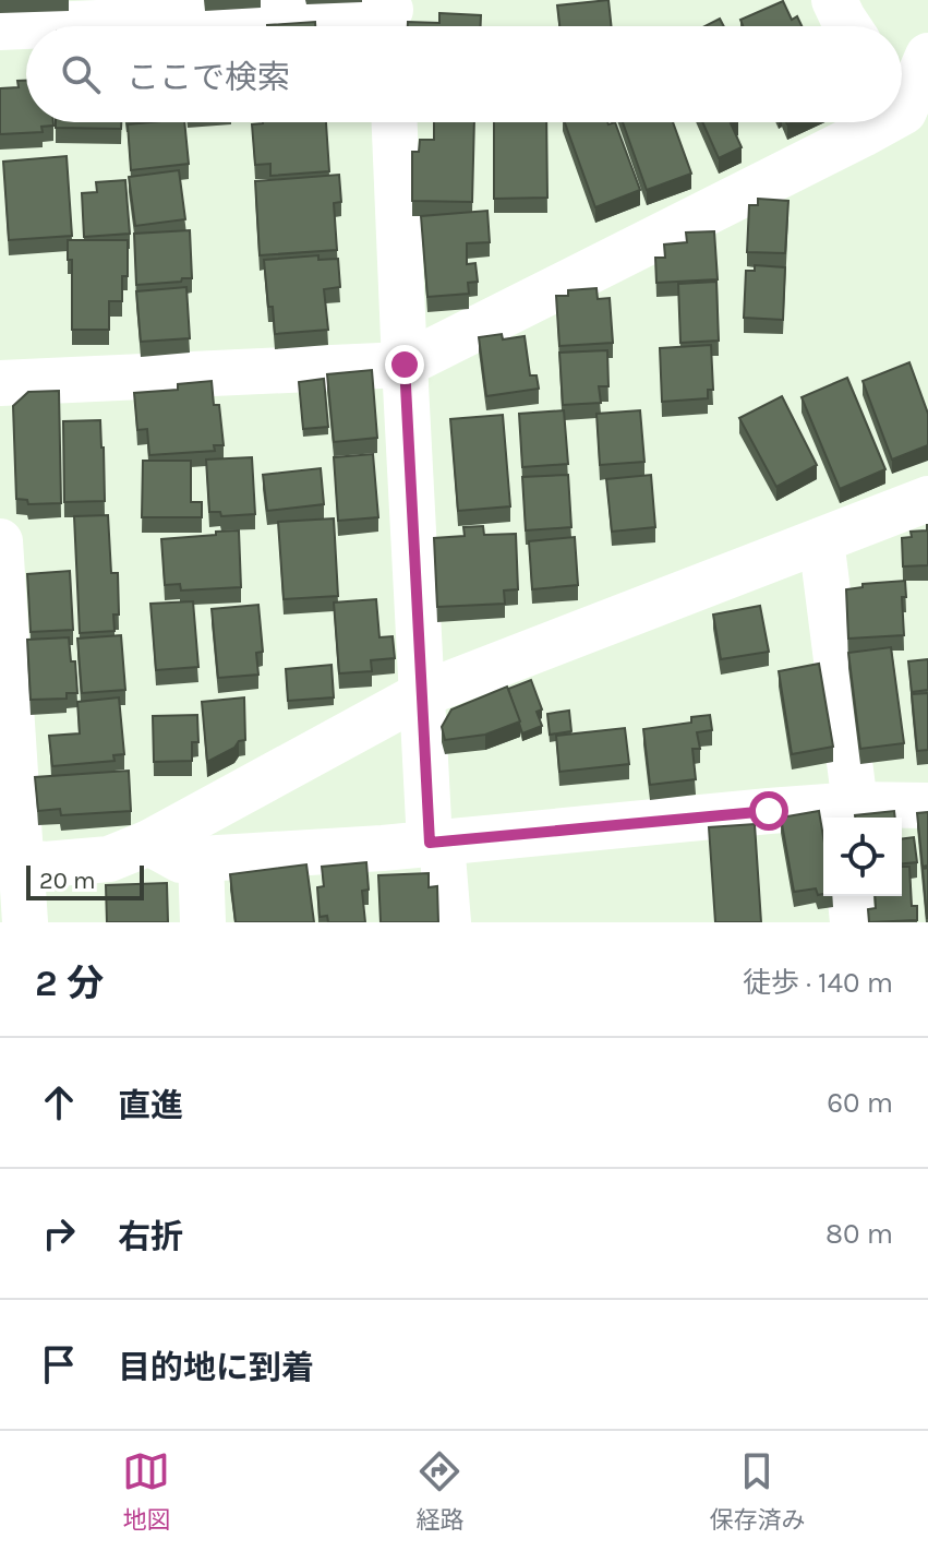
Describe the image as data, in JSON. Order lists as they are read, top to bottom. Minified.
{"scale_bar":"20 m","page":{"search":"ここで検索","scale":"20 m","heading":["2 分","徒歩 · 140 m"],"list":[["直進","60 m"],["右折","80 m"],"目的地に到着"],"nav":["地図","経路","保存済み"]}}
